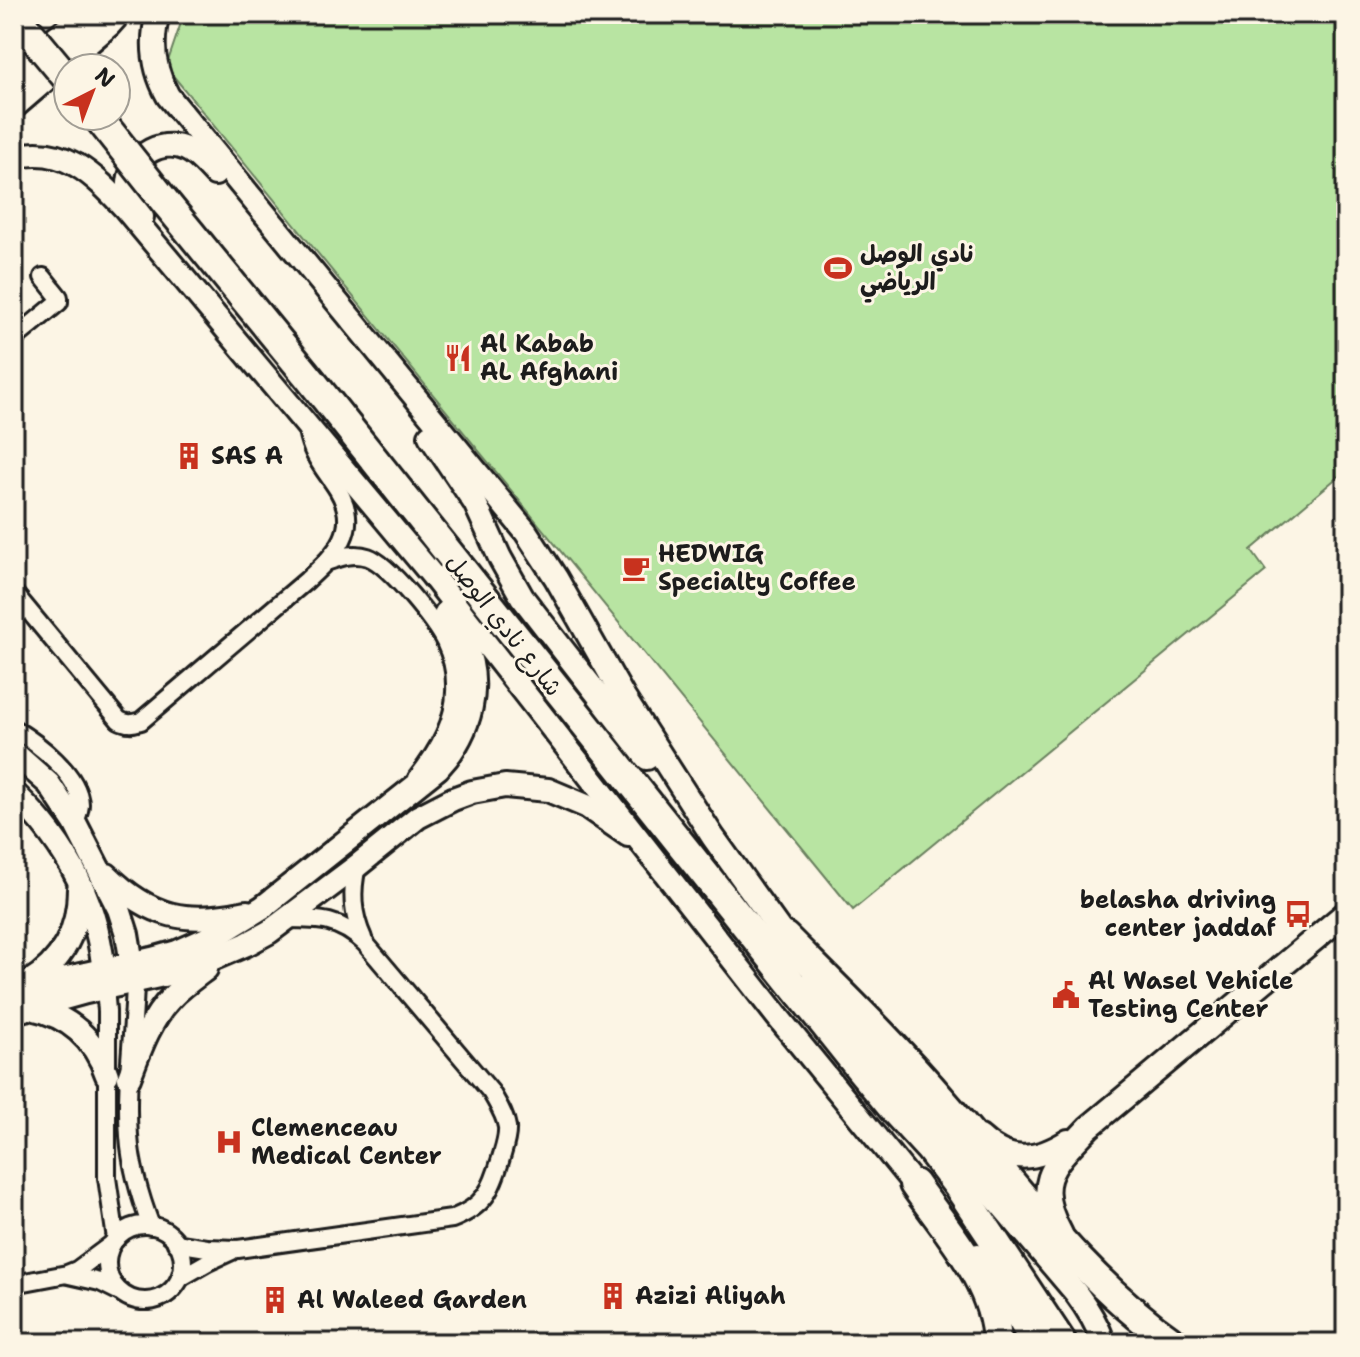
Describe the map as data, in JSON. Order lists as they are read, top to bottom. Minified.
{"streets":{"street":["شارع نادي الوصل"]},"places":{"sports":["نادي الوصل الرياضي"],"restaurant":["Al Kabab AL Afghani"],"building":["SAS A","Azizi Aliyah","Al Waleed Garden"],"cafe":["HEDWIG Specialty Coffee"],"bus stop":["belasha driving center jaddaf"],"public building":["Al Wasel Vehicle Testing Center"],"hospital":["Clemenceau Medical Center"]},"north":"top right"}
